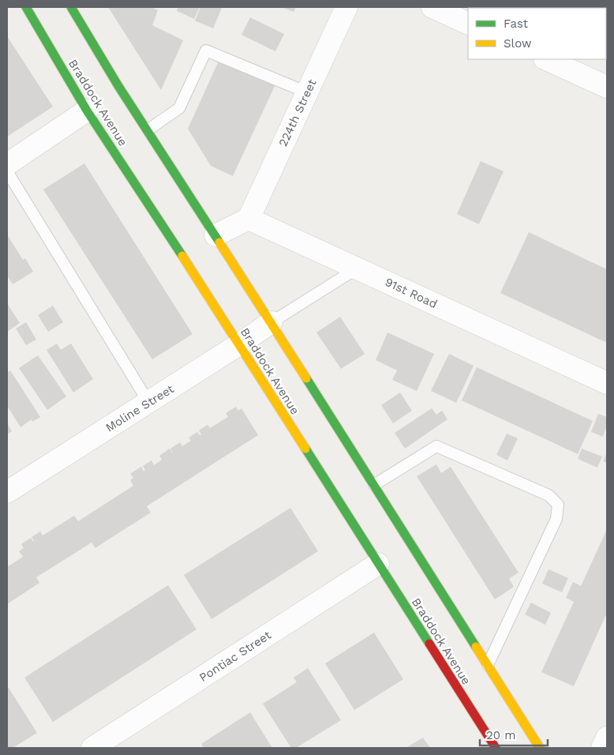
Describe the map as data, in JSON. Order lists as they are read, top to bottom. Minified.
{"streets":{"main road":["Braddock Avenue"],"street":["224th Street","91st Road","Moline Street","Pontiac Street"]},"crossings":[["Braddock Avenue","Moline Street"],["Braddock Avenue","Pontiac Street"],["224th Street","91st Road"]],"legend":["Fast","Slow"],"scale_bar":"20 m"}
